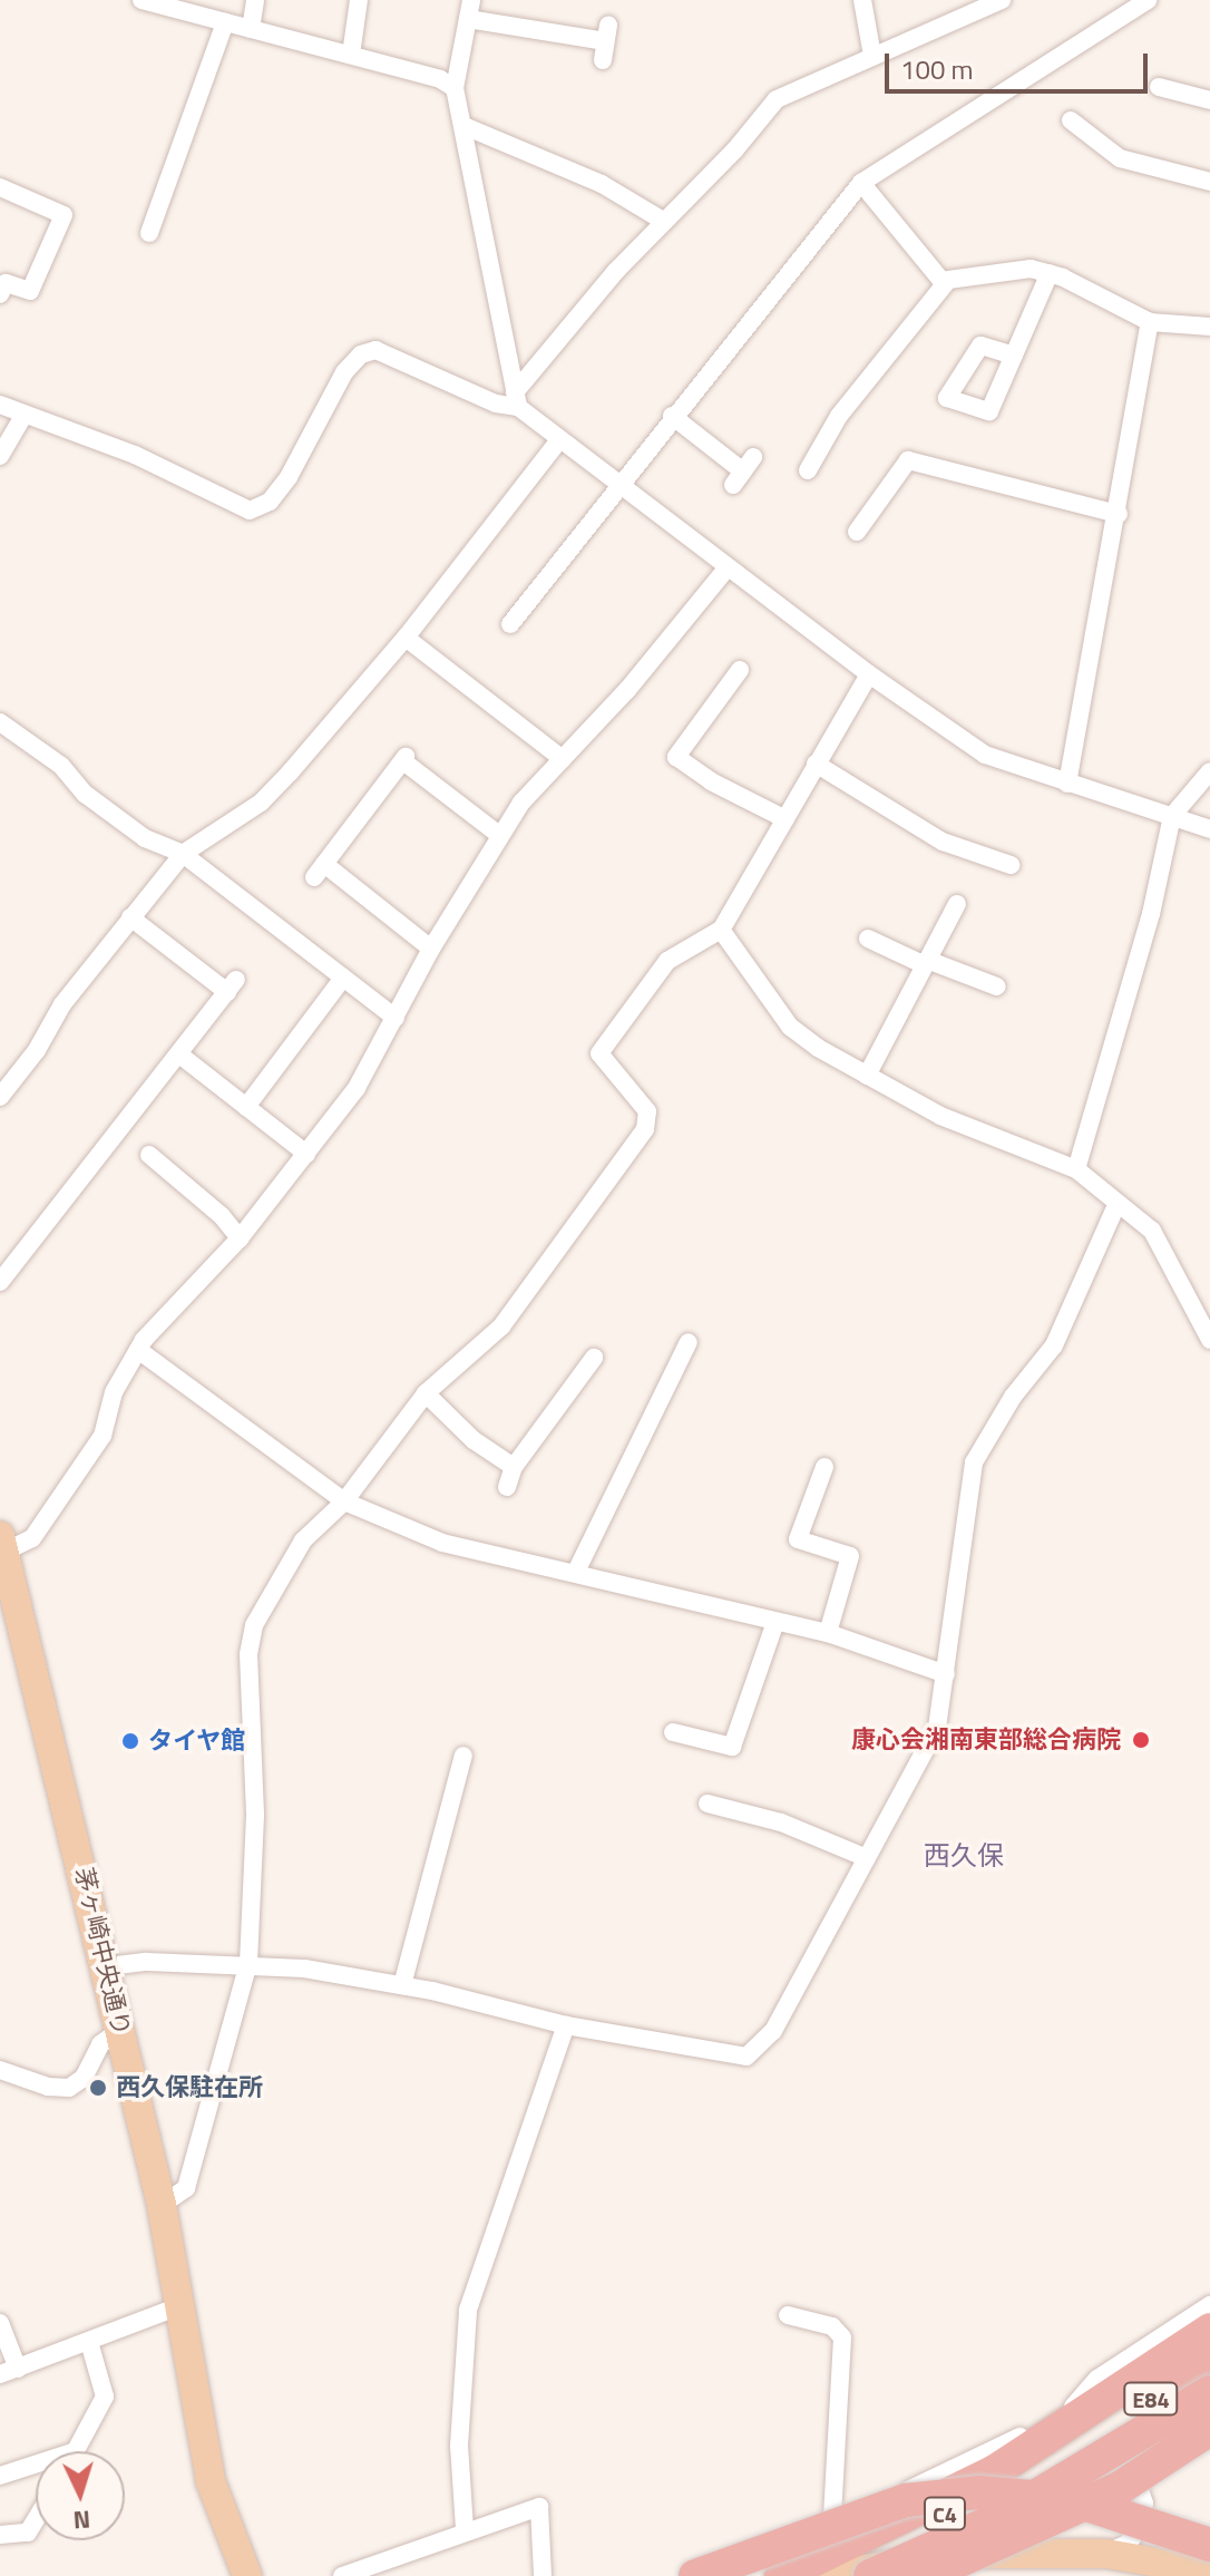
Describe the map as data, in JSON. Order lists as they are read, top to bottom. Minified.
{"streets":{"highway":["E84","C4"],"main road":["茅ヶ崎中央通り"]},"crossings":[["E84","C4"]],"districts":["西久保"],"places":["康心会湘南東部総合病院","タイヤ館","西久保駐在所"],"scale_bar":"100 m","north":"bottom"}
